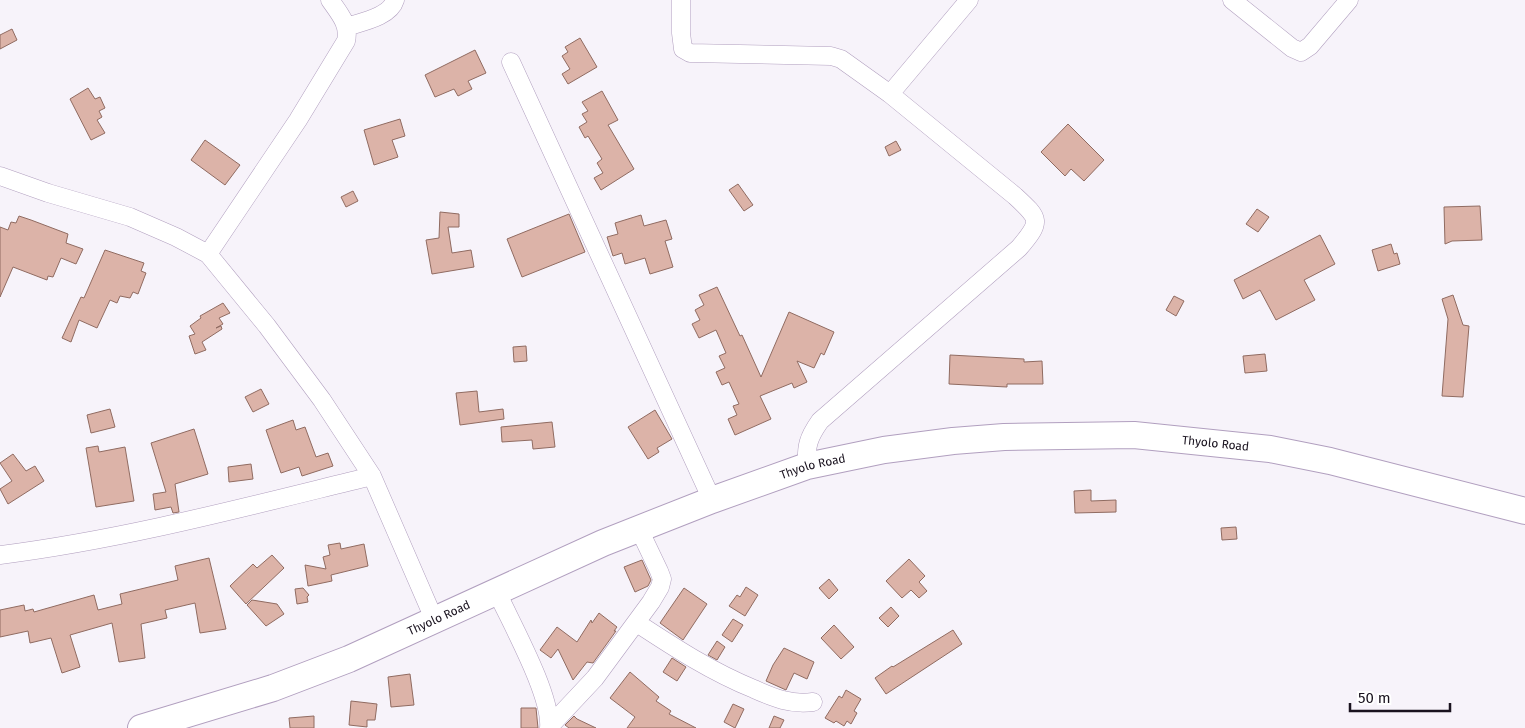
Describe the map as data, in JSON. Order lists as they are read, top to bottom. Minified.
{"streets":{"highway":["Thyolo Road"]},"scale_bar":"50 m"}
